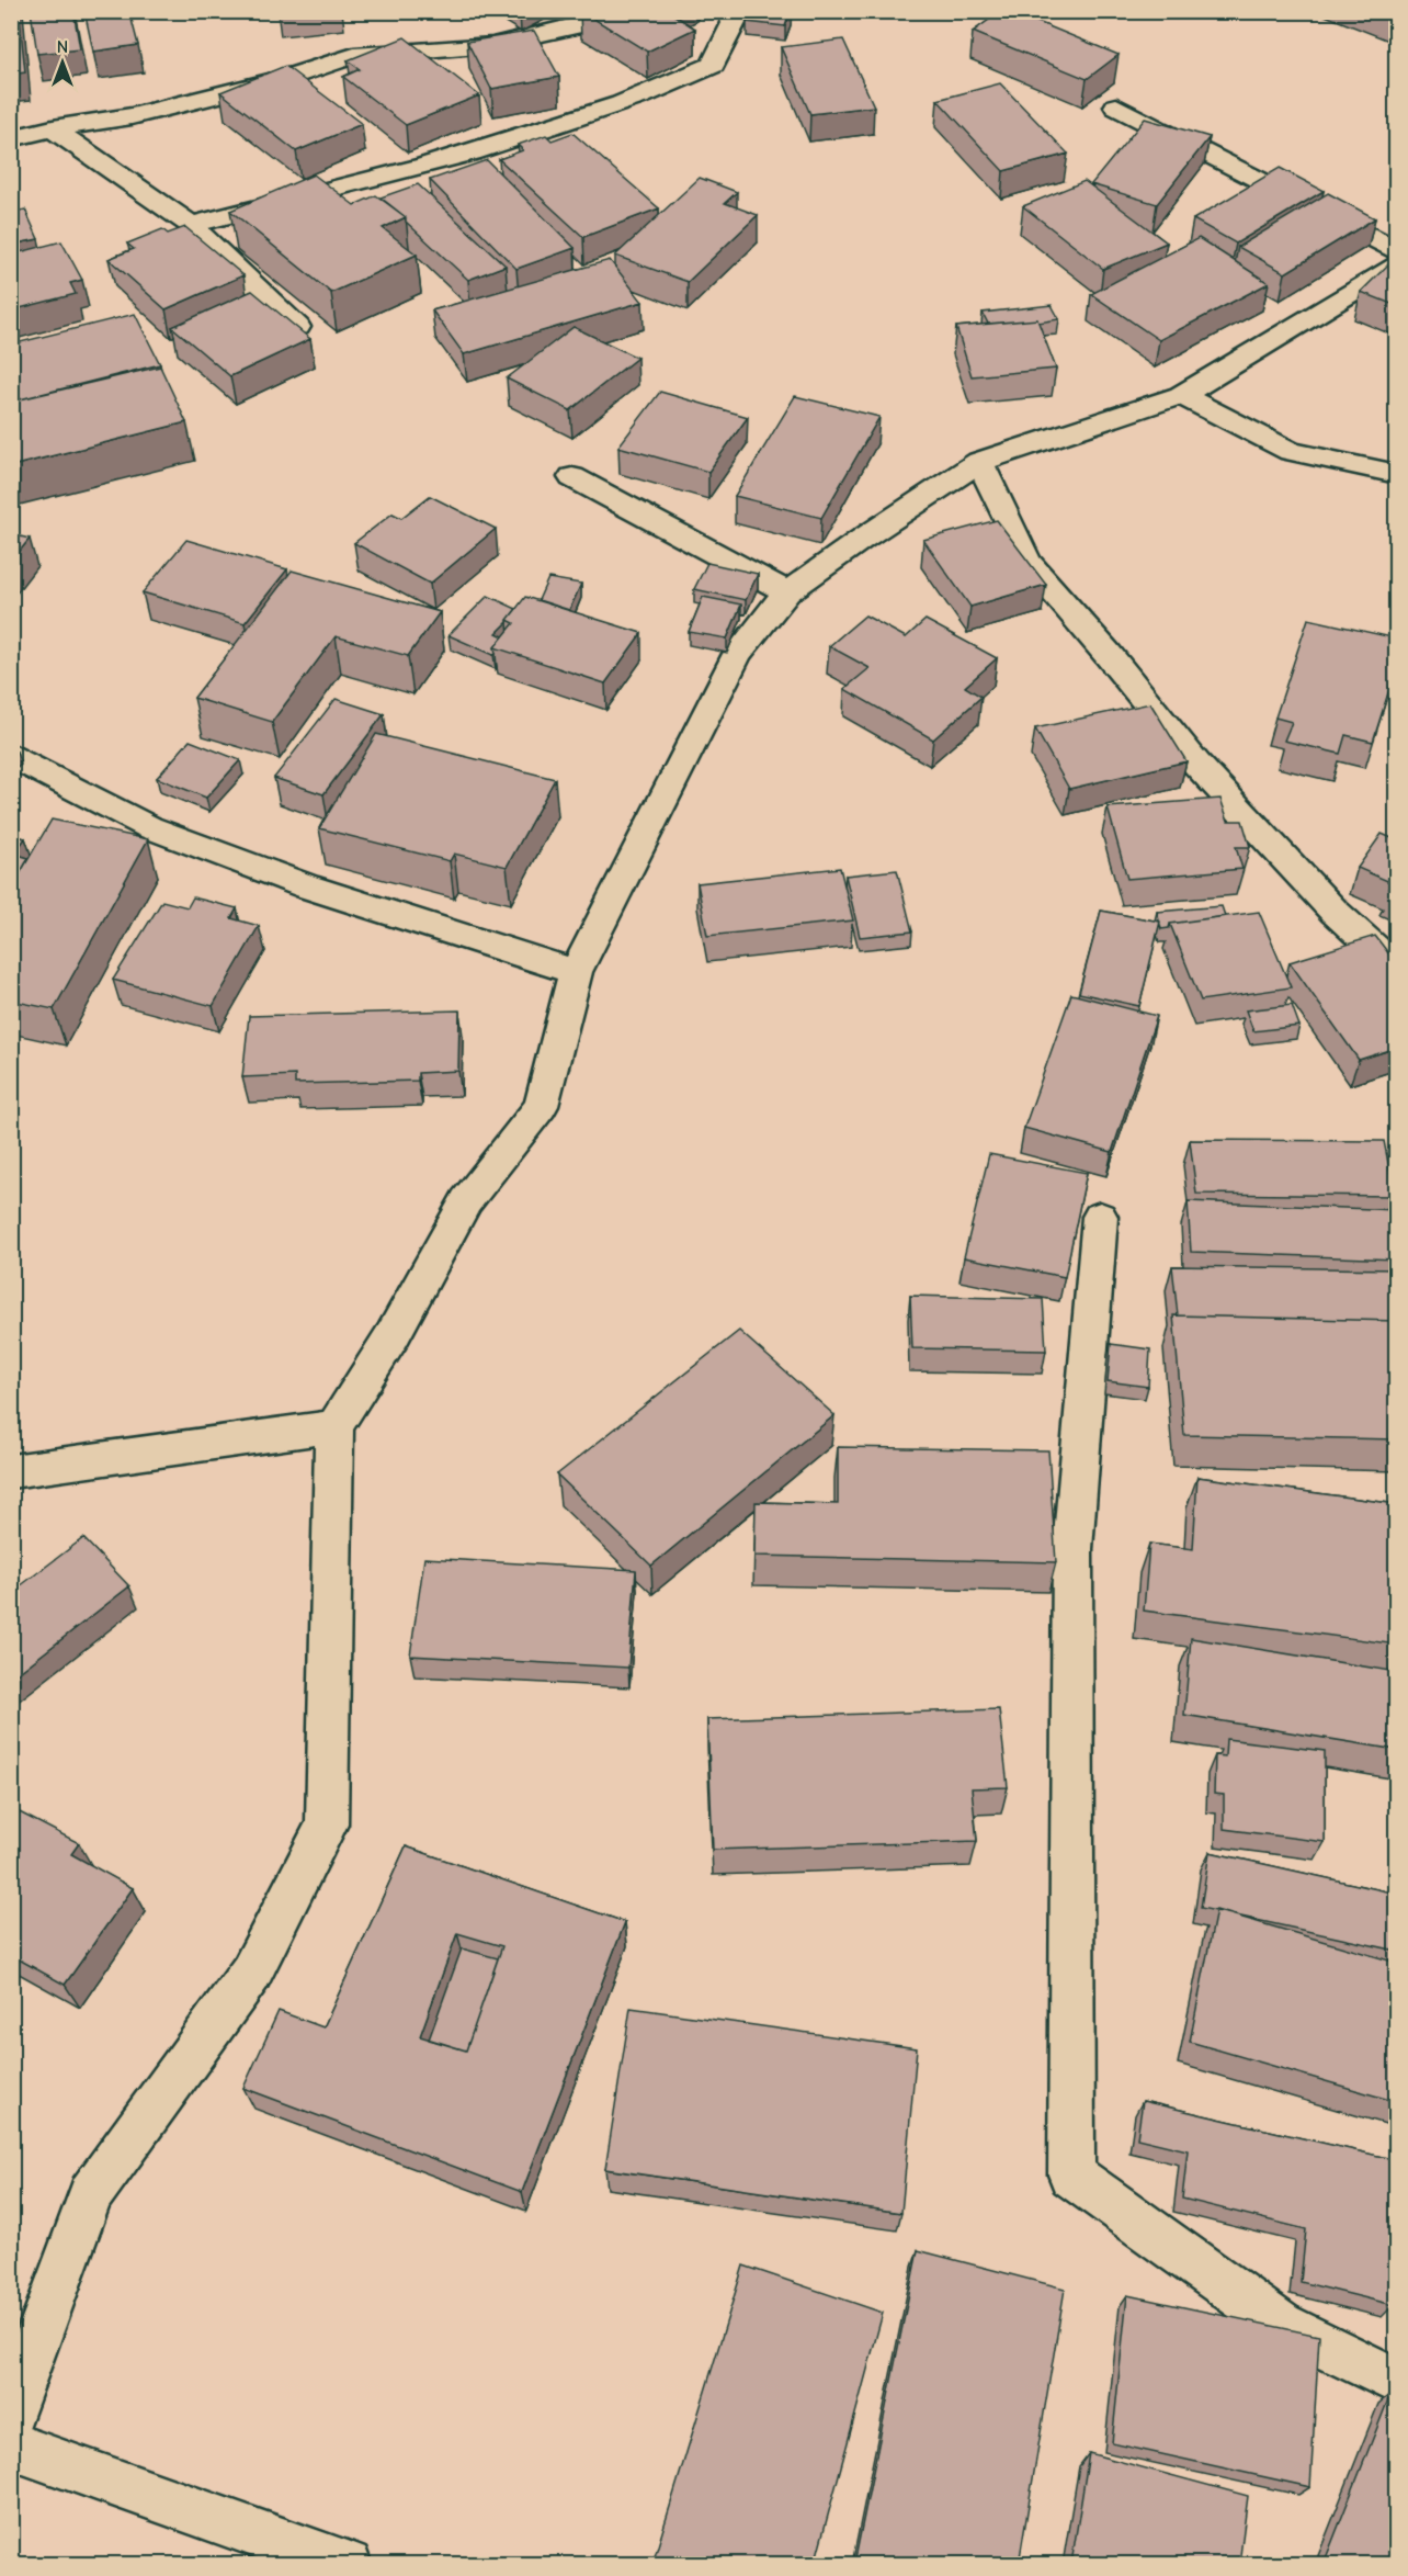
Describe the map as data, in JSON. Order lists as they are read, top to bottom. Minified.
{"north":"top"}
